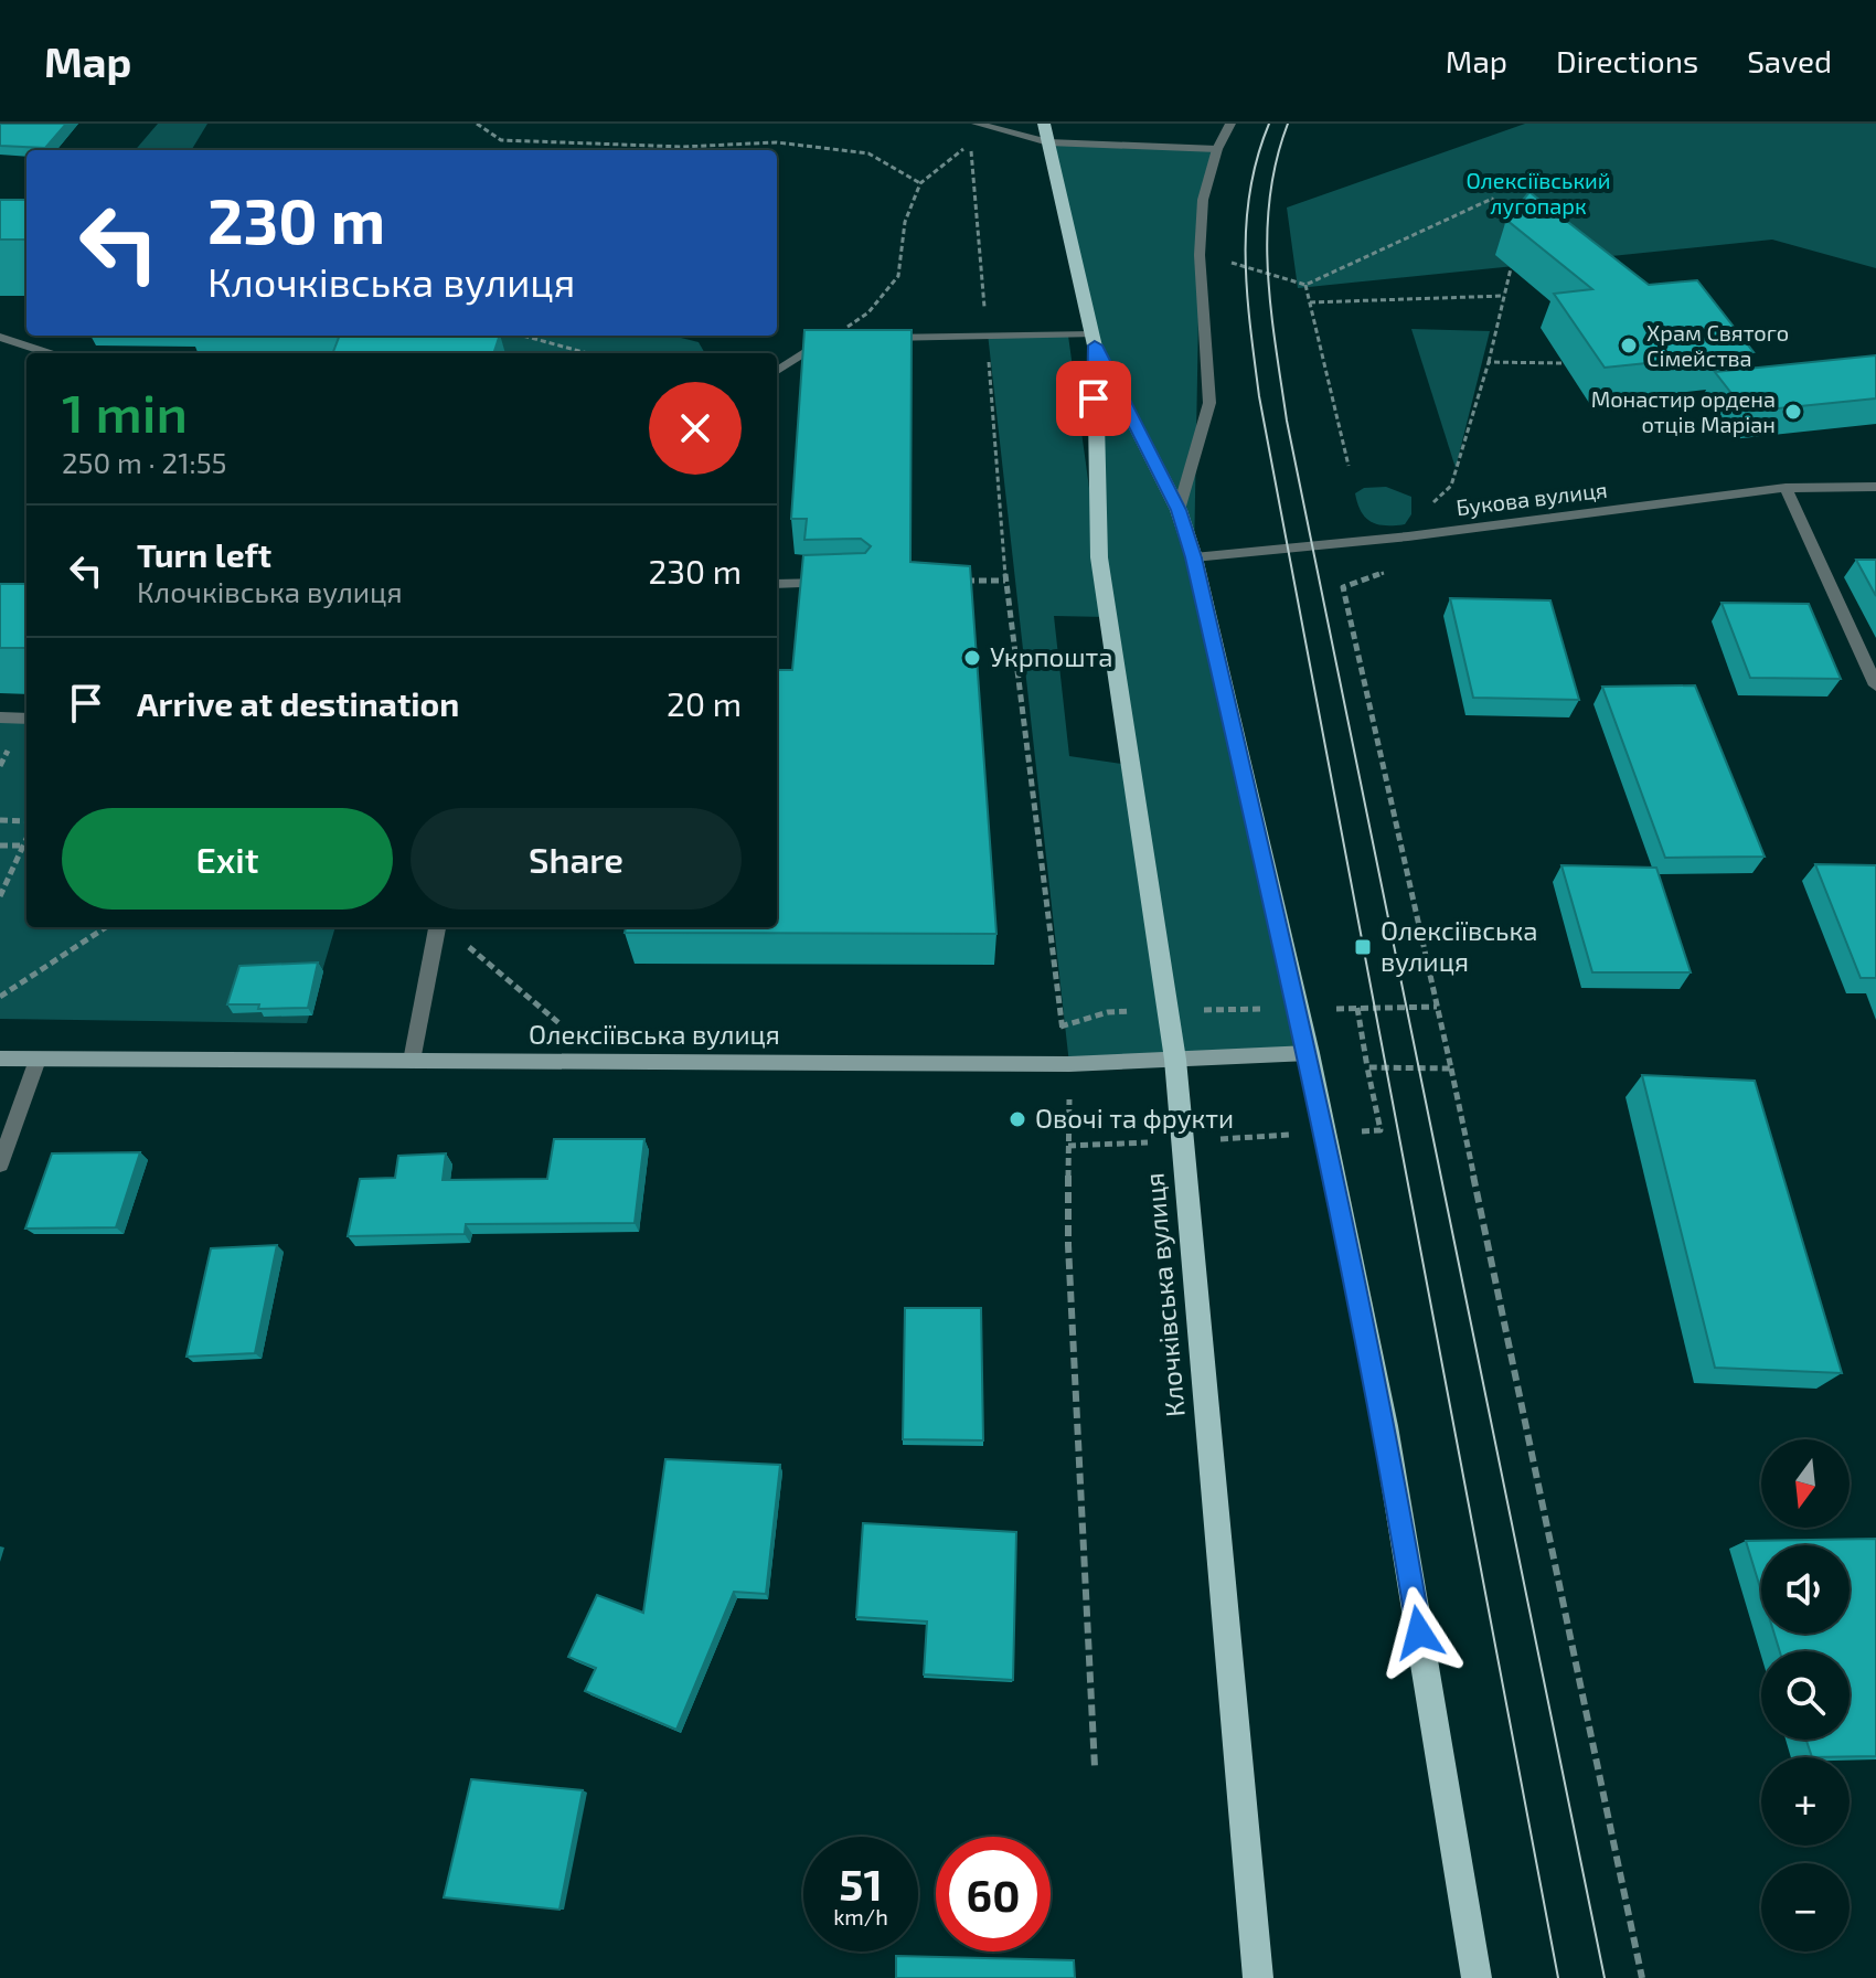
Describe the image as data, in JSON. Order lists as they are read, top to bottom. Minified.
{"streets":{"main road":["Клочківська вулиця"],"street":["Букова вулиця","Олексіївська вулиця"]},"crossings":[["Букова вулиця","Клочківська вулиця"],["Олексіївська вулиця","Клочківська вулиця"]],"parks":["Олексіївський лугопарк"],"places":{"other":["Храм Святого Сімейства","Монастир ордена отців Маріан","Укрпошта","Овочі та фрукти"],"transit":["Олексіївська вулиця"]},"north":"bottom","page":{"header":"Map","nav":["Map","Directions","Saved"],"turn":["230 m","Клочківська вулиця"],"heading":["1 min","250 m · 21:55"],"list":[{"name":"Turn left","note":"Клочківська вулиця","value":"230 m"},{"name":"Arrive at destination","value":"20 m"}],"buttons":["Exit","Share"],"map_buttons":["+","−"],"speed":"51 km/h","limit":"60"}}
